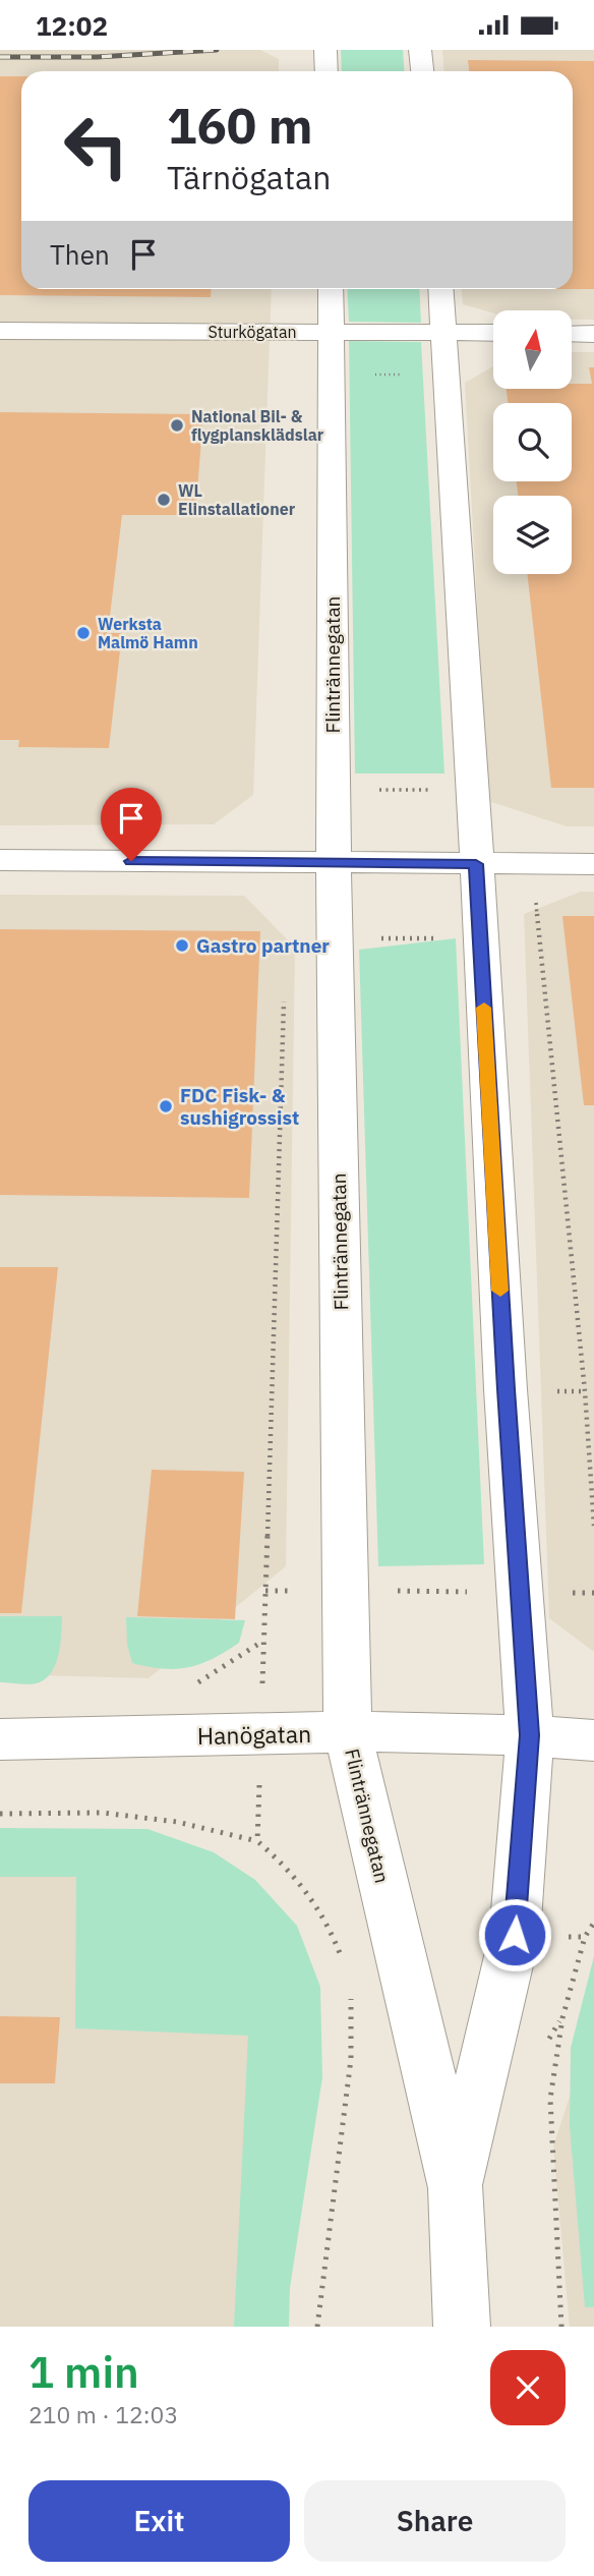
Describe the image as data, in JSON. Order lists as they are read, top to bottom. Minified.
{"streets":{"street":["Sturkögatan","Flintrännegatan","Hanögatan"]},"crossings":[["Sturkögatan","Flintrännegatan"],["Flintrännegatan","Hanögatan"]],"places":["National Bil- & flygplansklädslar","WL Elinstallationer","Werksta Malmö Hamn","Gastro partner","FDC Fisk- & sushigrossist"],"north":"top","page":{"status":"12:02","turn":["160 m","Tärnögatan"],"then":"Then","heading":["1 min","210 m · 12:03"],"buttons":["Exit","Share"]}}
